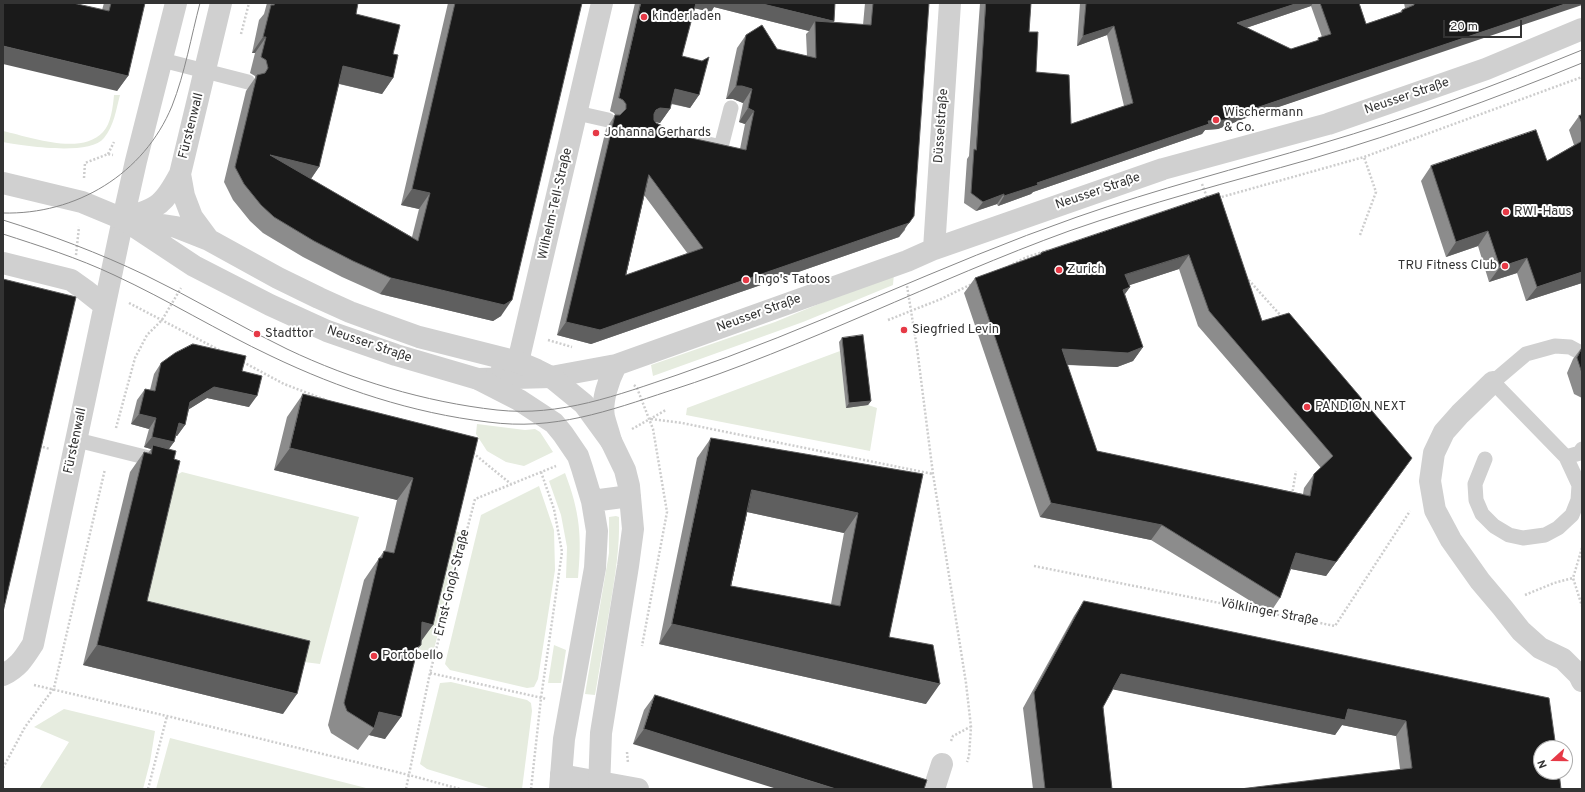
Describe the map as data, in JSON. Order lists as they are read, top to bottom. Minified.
{"streets":{"street":["Neusser Straße","Fürstenwall","Düsselstraße","Wilhelm-Tell-Straße"],"path":["Ernst-Gnoß-Straße","Völklinger Straße"]},"crossings":[["Neusser Straße","Fürstenwall"],["Neusser Straße","Düsselstraße"],["Neusser Straße","Wilhelm-Tell-Straße"]],"places":["kinderladen","Wischermann & Co.","Johanna Gerhards","RWI-Haus","TRU Fitness Club","Zurich","Ingo's Tatoos","Siegfried Levin","Stadttor","PANDION NEXT","Portobello"],"scale_bar":"20 m","north":"left"}
